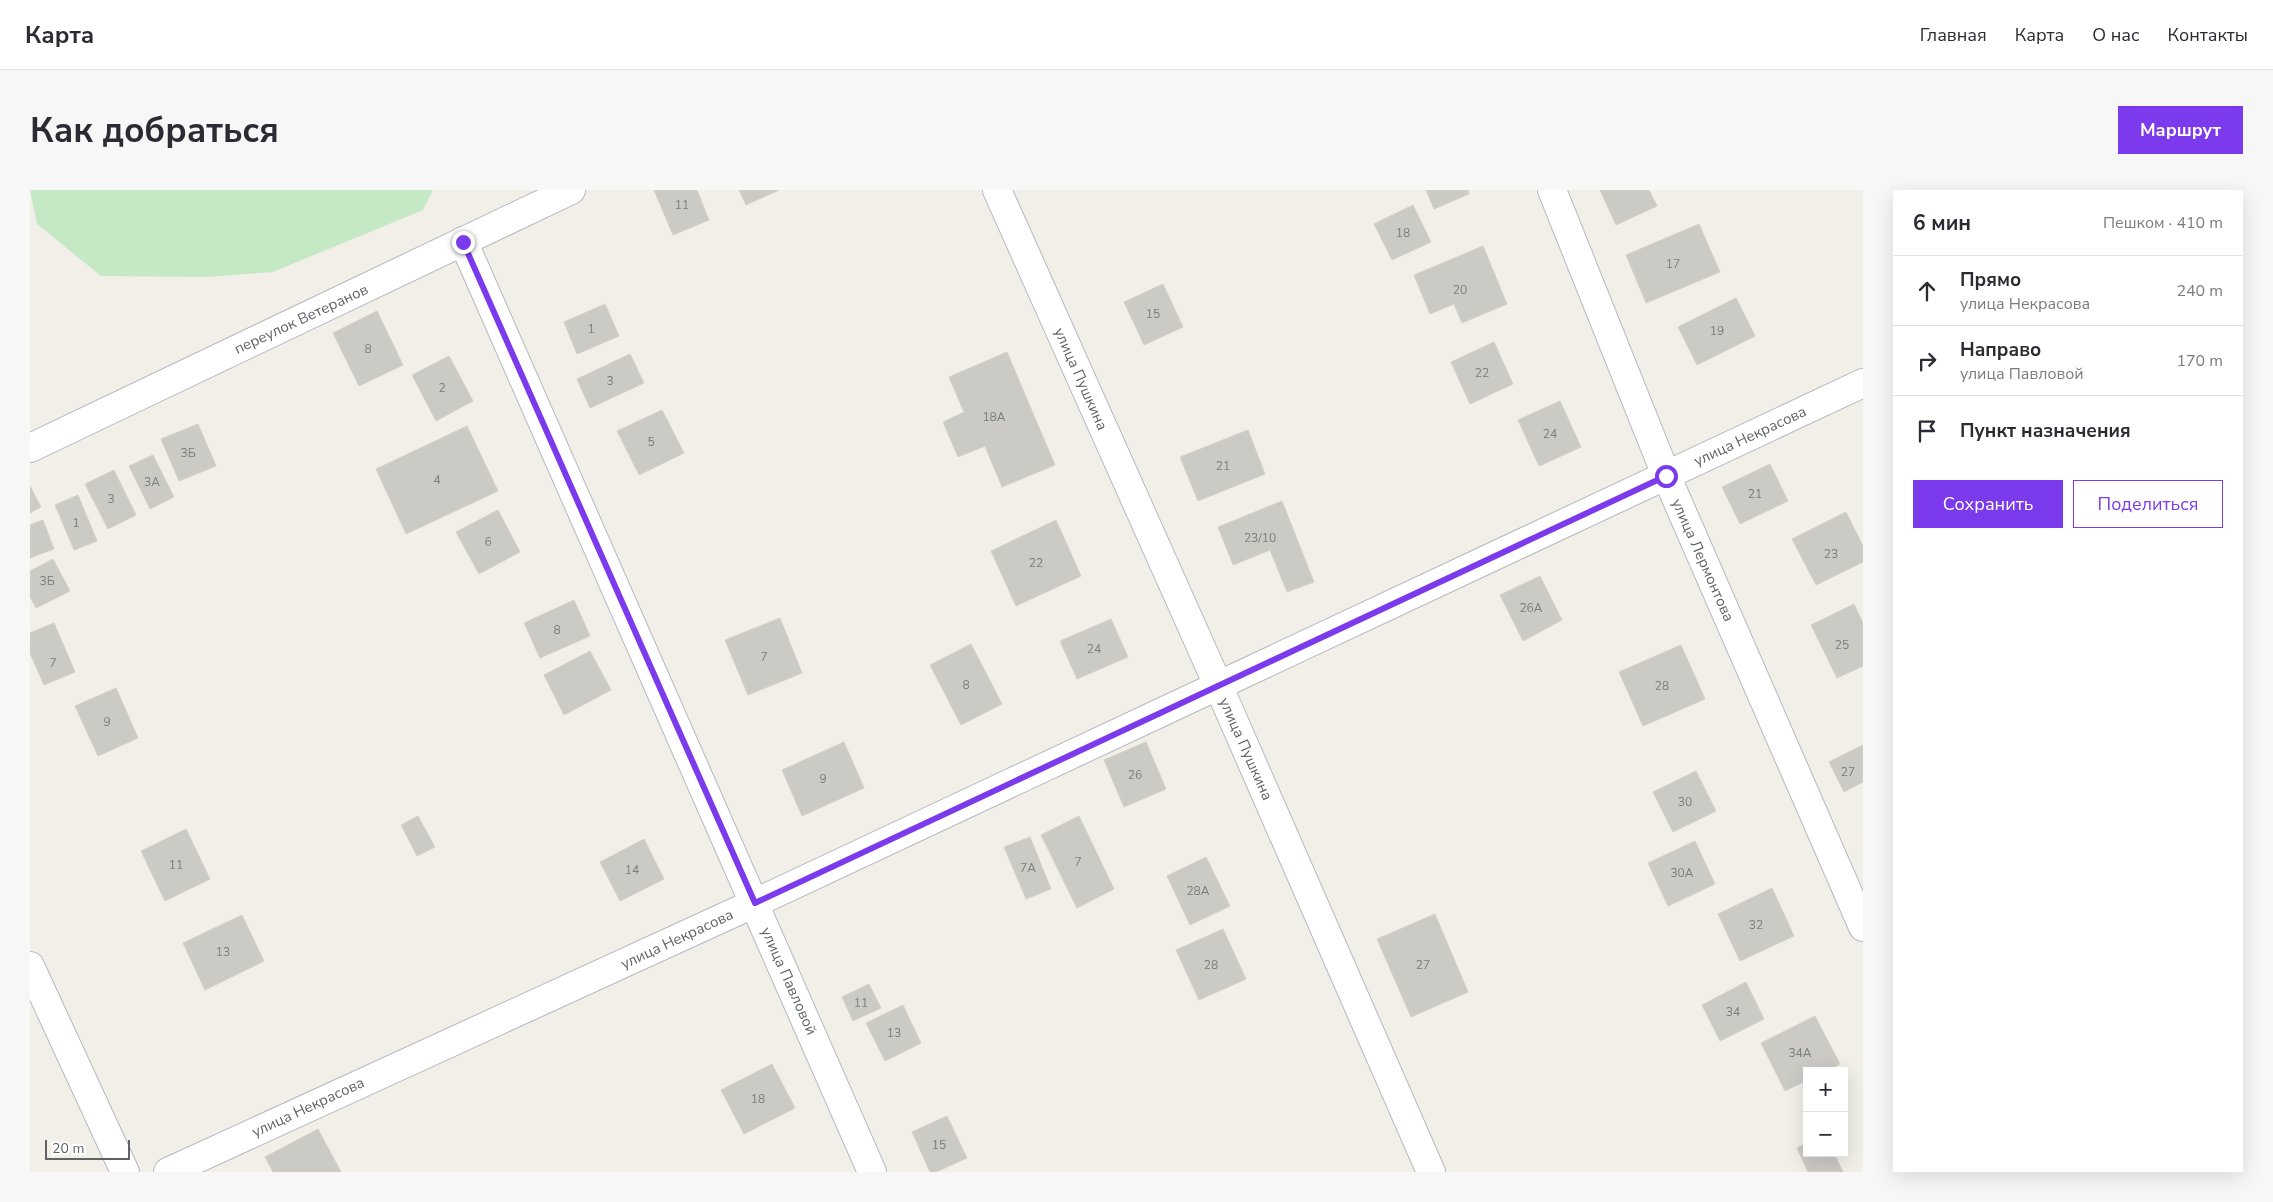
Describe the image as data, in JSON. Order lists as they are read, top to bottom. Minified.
{"streets":{"street":["переулок Ветеранов","улица Пушкина","улица Некрасова","улица Лермонтова","улица Павловой"]},"crossings":[["переулок Ветеранов","улица Павловой"],["улица Пушкина","улица Некрасова"],["улица Некрасова","улица Лермонтова"],["улица Некрасова","улица Павловой"]],"house_numbers":["11","18","17","20","15","1","19","8","22","3","2","18А","24","5","3Б","21","4","3А","21","3","1","23/10","6","23","22","3Б","26А","8","25","24","7","7","8","28","9","27","26","9","30","7","11","7А","14","30А","28А","32","13","28","27","11","34","13","34А","18","15"],"scale_bar":"20 m","page":{"header":"Карта","nav":["Главная","Карта","О нас","Контакты"],"buttons":["Маршрут",["Сохранить","Поделиться"]],"title":"Как добраться","heading":["6 мин","Пешком · 410 m"],"list":[["Прямо","улица Некрасова","240 m"],["Направо","улица Павловой","170 m"],"Пункт назначения"],"map_buttons":["+","−"],"scale":"20 m"}}
